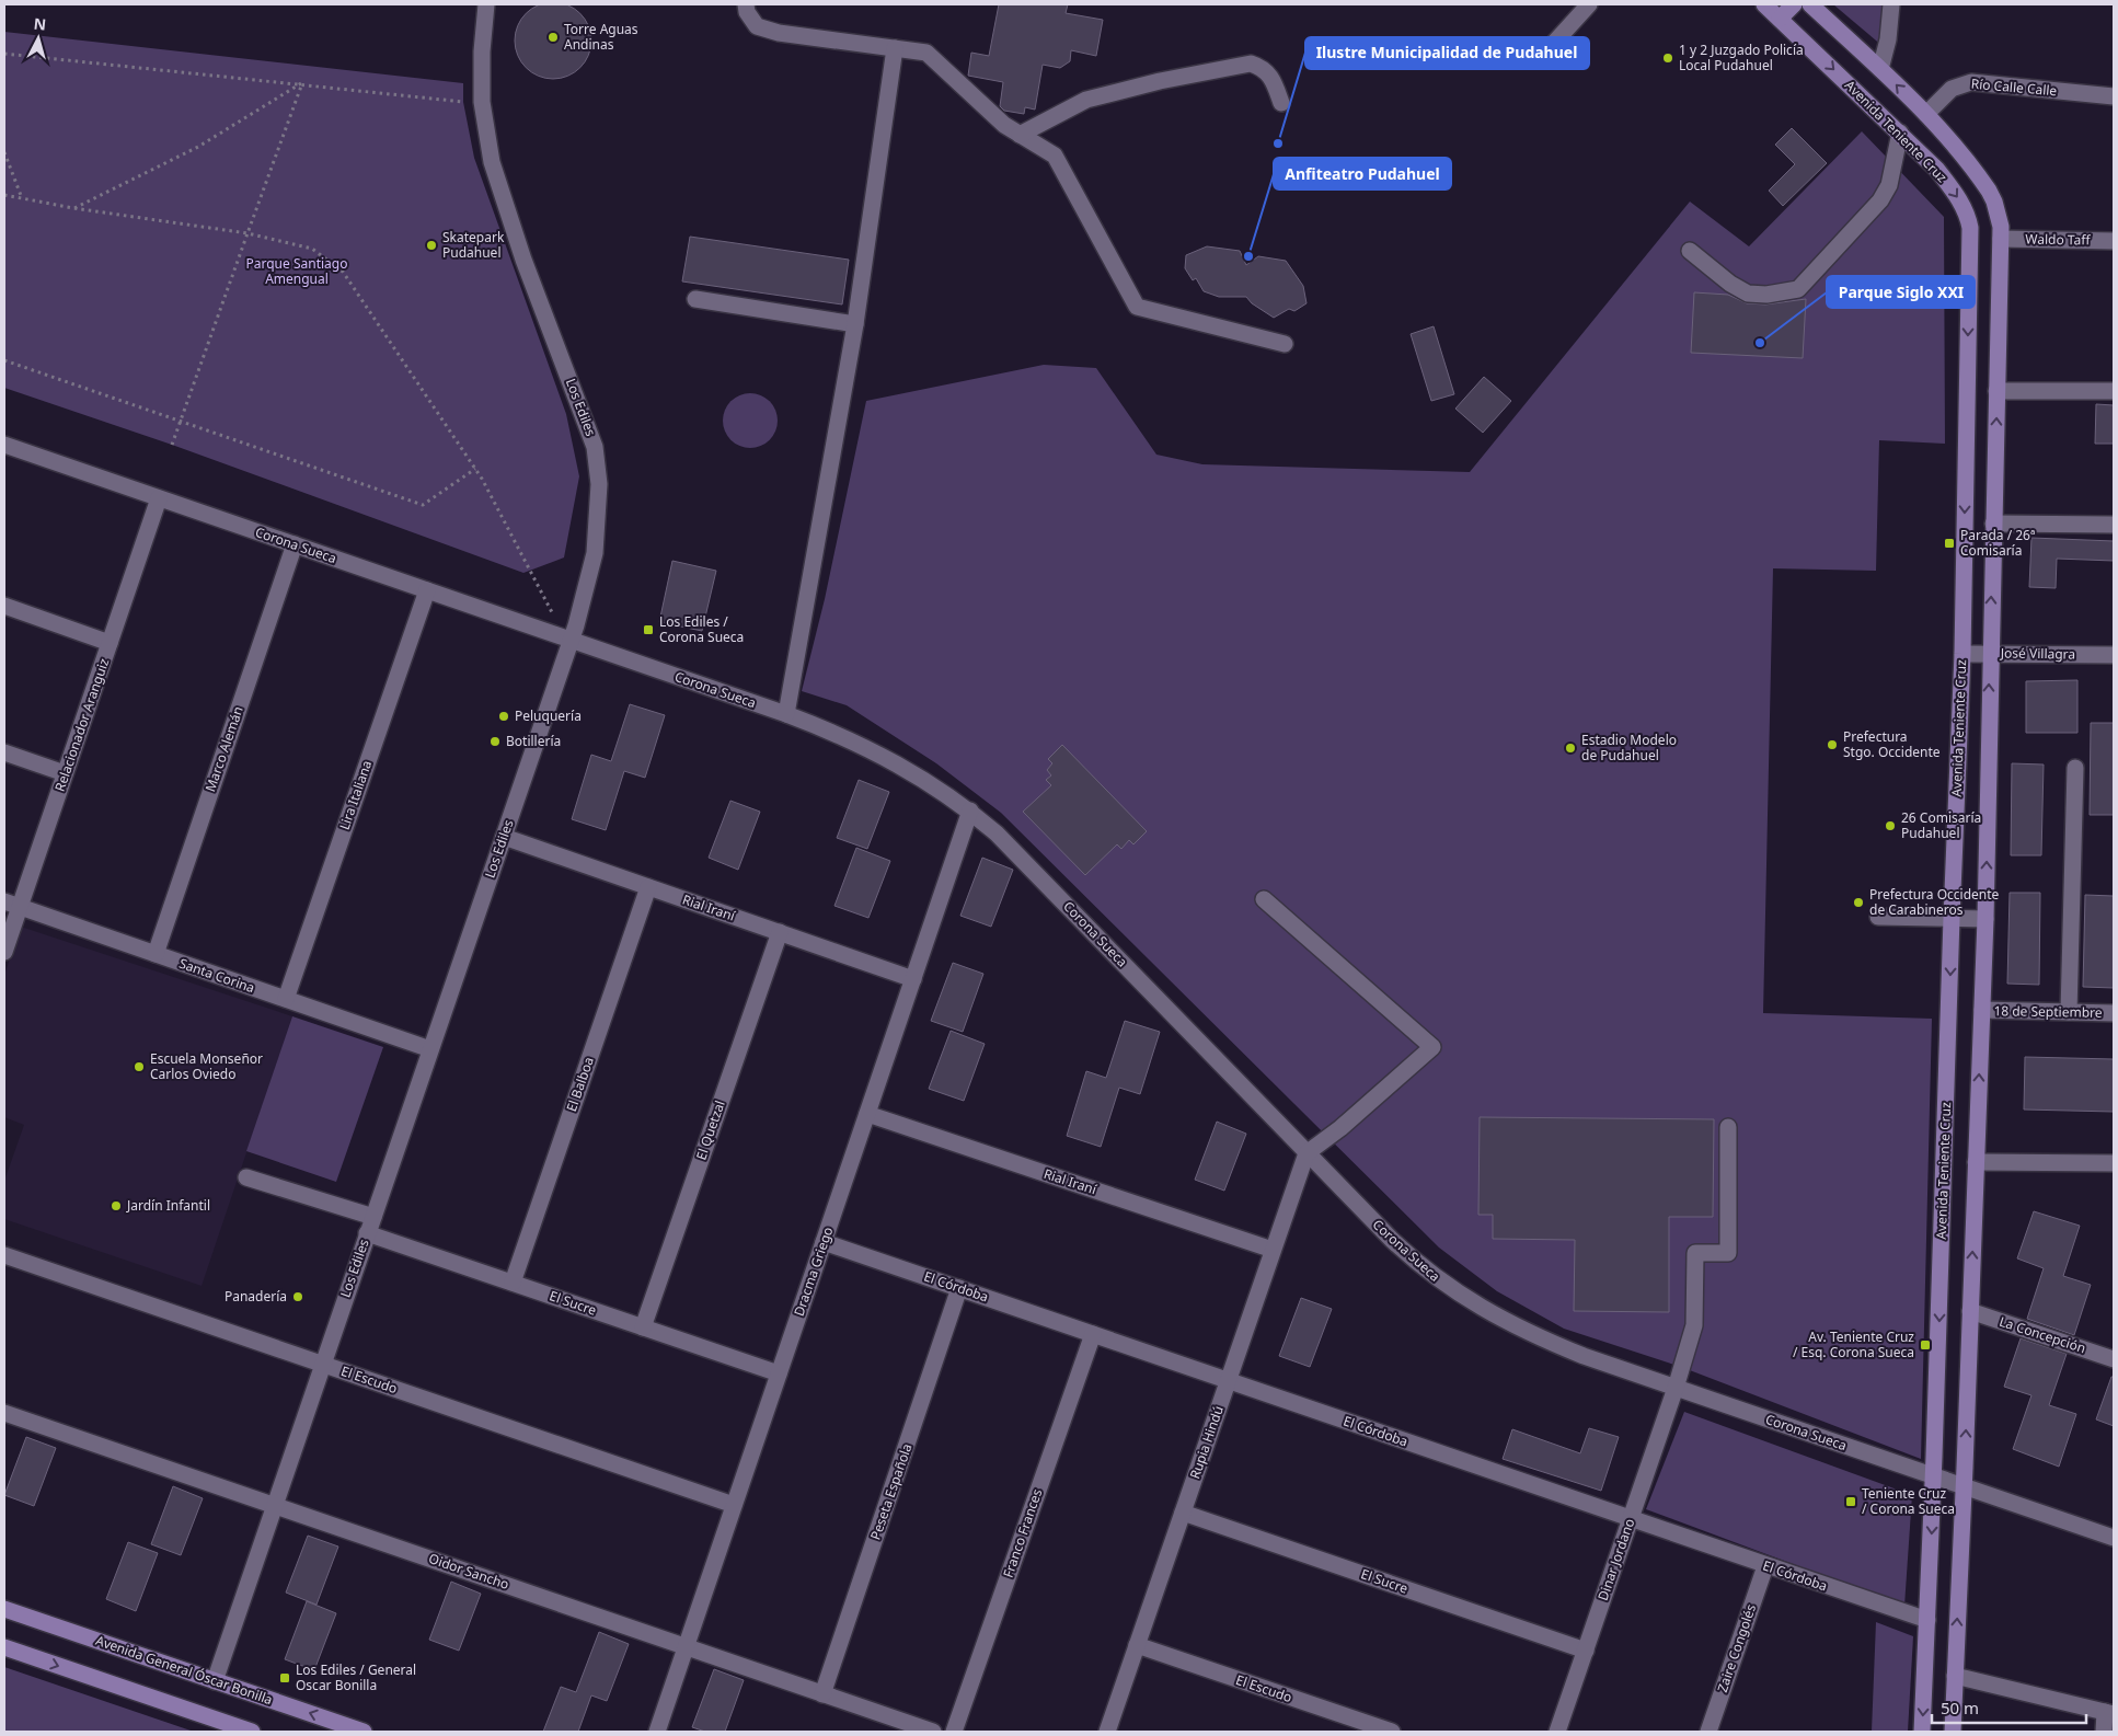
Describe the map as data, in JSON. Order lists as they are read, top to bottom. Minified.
{"streets":{"main road":["Avenida Teniente Cruz","Avenida General Óscar Bonilla"],"street":["Río Calle Calle","Waldo Taff","Los Ediles","Corona Sueca","José Villagra","Relacionador Aranguiz","Marco Alemán","Lira Italiana","Rial Iraní","Santa Corina","18 de Septiembre","El Balboa","El Quetzal","Dracma Griego","El Córdoba","El Sucre","La Concepción","El Escudo","Rupia Hindú","Peseta Española","Franco Frances","Dinar Jordano","Oidor Sancho","Zaire Congolés"]},"crossings":[["Río Calle Calle","Avenida Teniente Cruz"],["Avenida Teniente Cruz","Waldo Taff"],["Avenida Teniente Cruz","Corona Sueca"],["Avenida Teniente Cruz","José Villagra"],["Avenida Teniente Cruz","18 de Septiembre"],["Avenida Teniente Cruz","El Córdoba"],["Avenida Teniente Cruz","La Concepción"],["Los Ediles","Corona Sueca"],["Los Ediles","Rial Iraní"],["Los Ediles","Santa Corina"],["Los Ediles","El Sucre"],["Los Ediles","El Escudo"],["Los Ediles","Oidor Sancho"],["Los Ediles","Avenida General Óscar Bonilla"],["Corona Sueca","Relacionador Aranguiz"],["Corona Sueca","Marco Alemán"],["Corona Sueca","Lira Italiana"],["Corona Sueca","Dracma Griego"],["Corona Sueca","Rupia Hindú"],["Corona Sueca","Dinar Jordano"],["Relacionador Aranguiz","Santa Corina"],["Marco Alemán","Santa Corina"],["Lira Italiana","Santa Corina"],["Rial Iraní","El Balboa"],["Rial Iraní","El Quetzal"],["Rial Iraní","Dracma Griego"],["Rial Iraní","Rupia Hindú"],["El Balboa","El Sucre"],["El Quetzal","El Sucre"],["Dracma Griego","El Córdoba"],["Dracma Griego","El Sucre"],["Dracma Griego","El Escudo"],["Dracma Griego","Oidor Sancho"],["El Córdoba","Rupia Hindú"],["El Córdoba","Peseta Española"],["El Córdoba","Franco Frances"],["El Córdoba","Dinar Jordano"],["El Córdoba","Zaire Congolés"],["El Sucre","Rupia Hindú"],["El Sucre","Dinar Jordano"],["El Escudo","Rupia Hindú"],["Peseta Española","Oidor Sancho"]],"parks":["Parque Santiago Amengual"],"places":{"other":["Torre Aguas Andinas","1 y 2 Juzgado Policía Local Pudahuel","Ilustre Municipalidad de Pudahuel","Skatepark Pudahuel","Anfiteatro Pudahuel","Parque Siglo XXI","Peluquería","Botillería","Prefectura Stgo. Occidente","Estadio Modelo de Pudahuel","26 Comisaría Pudahuel","Prefectura Occidente de Carabineros","Escuela Monseñor Carlos Oviedo","Jardín Infantil","Panadería"],"transit":["Parada / 26ª Comisaría","Los Ediles / Corona Sueca","Av. Teniente Cruz / Esq. Corona Sueca","Teniente Cruz / Corona Sueca","Los Ediles / General Oscar Bonilla"]},"scale_bar":"50 m","north":"top"}
